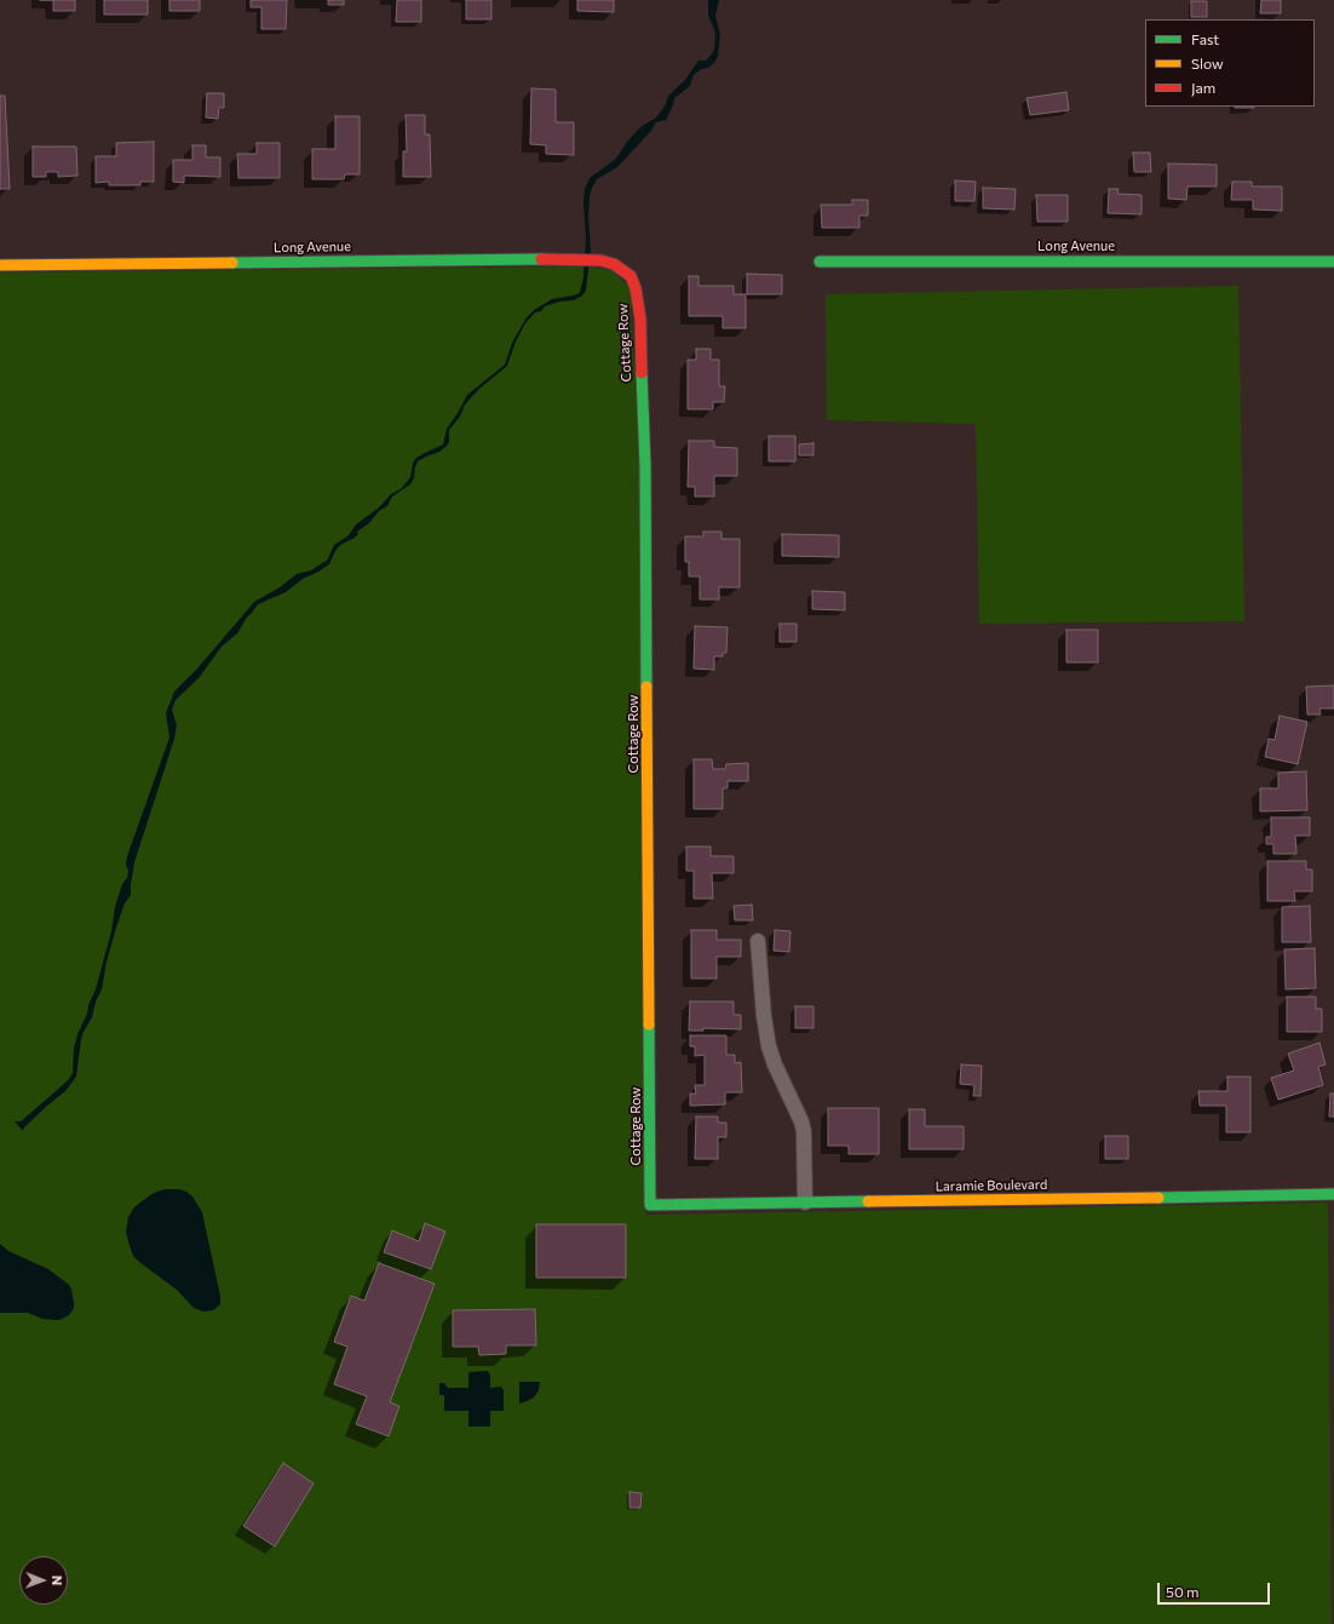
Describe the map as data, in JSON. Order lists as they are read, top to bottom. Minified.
{"streets":{"street":["Long Avenue","Cottage Row","Laramie Boulevard"]},"crossings":[["Long Avenue","Cottage Row"],["Cottage Row","Laramie Boulevard"]],"legend":["Fast","Slow","Jam"],"scale_bar":"50 m","north":"right"}
